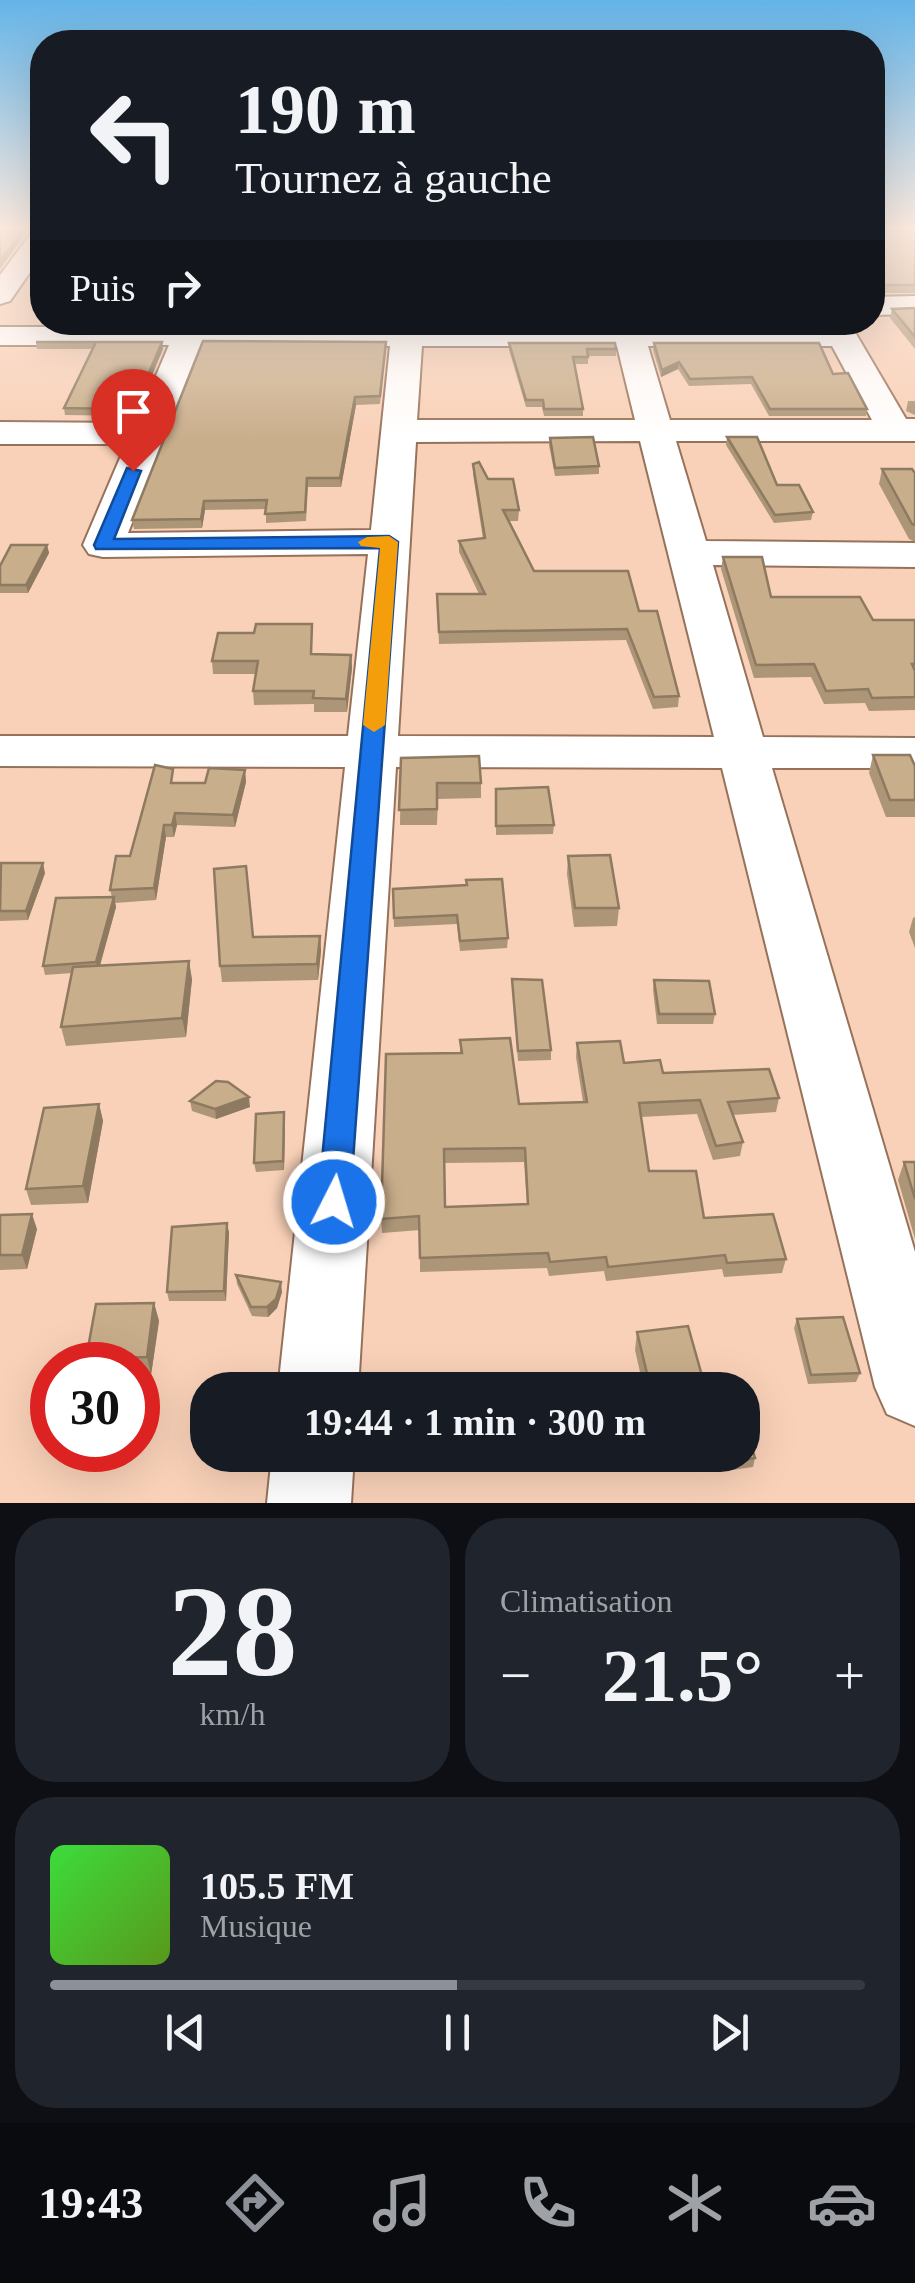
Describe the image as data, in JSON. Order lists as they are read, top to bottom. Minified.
{"page":{"turn":["190 m","Tournez à gauche"],"then":"Puis","limit":"30","trip":"19:44 · 1 min · 300 m","tile":[["28","km/h"],"Climatisation"],"heat":["−","21.5°","+"],"song":["105.5 FM","Musique"],"tabs":"19:43"}}
